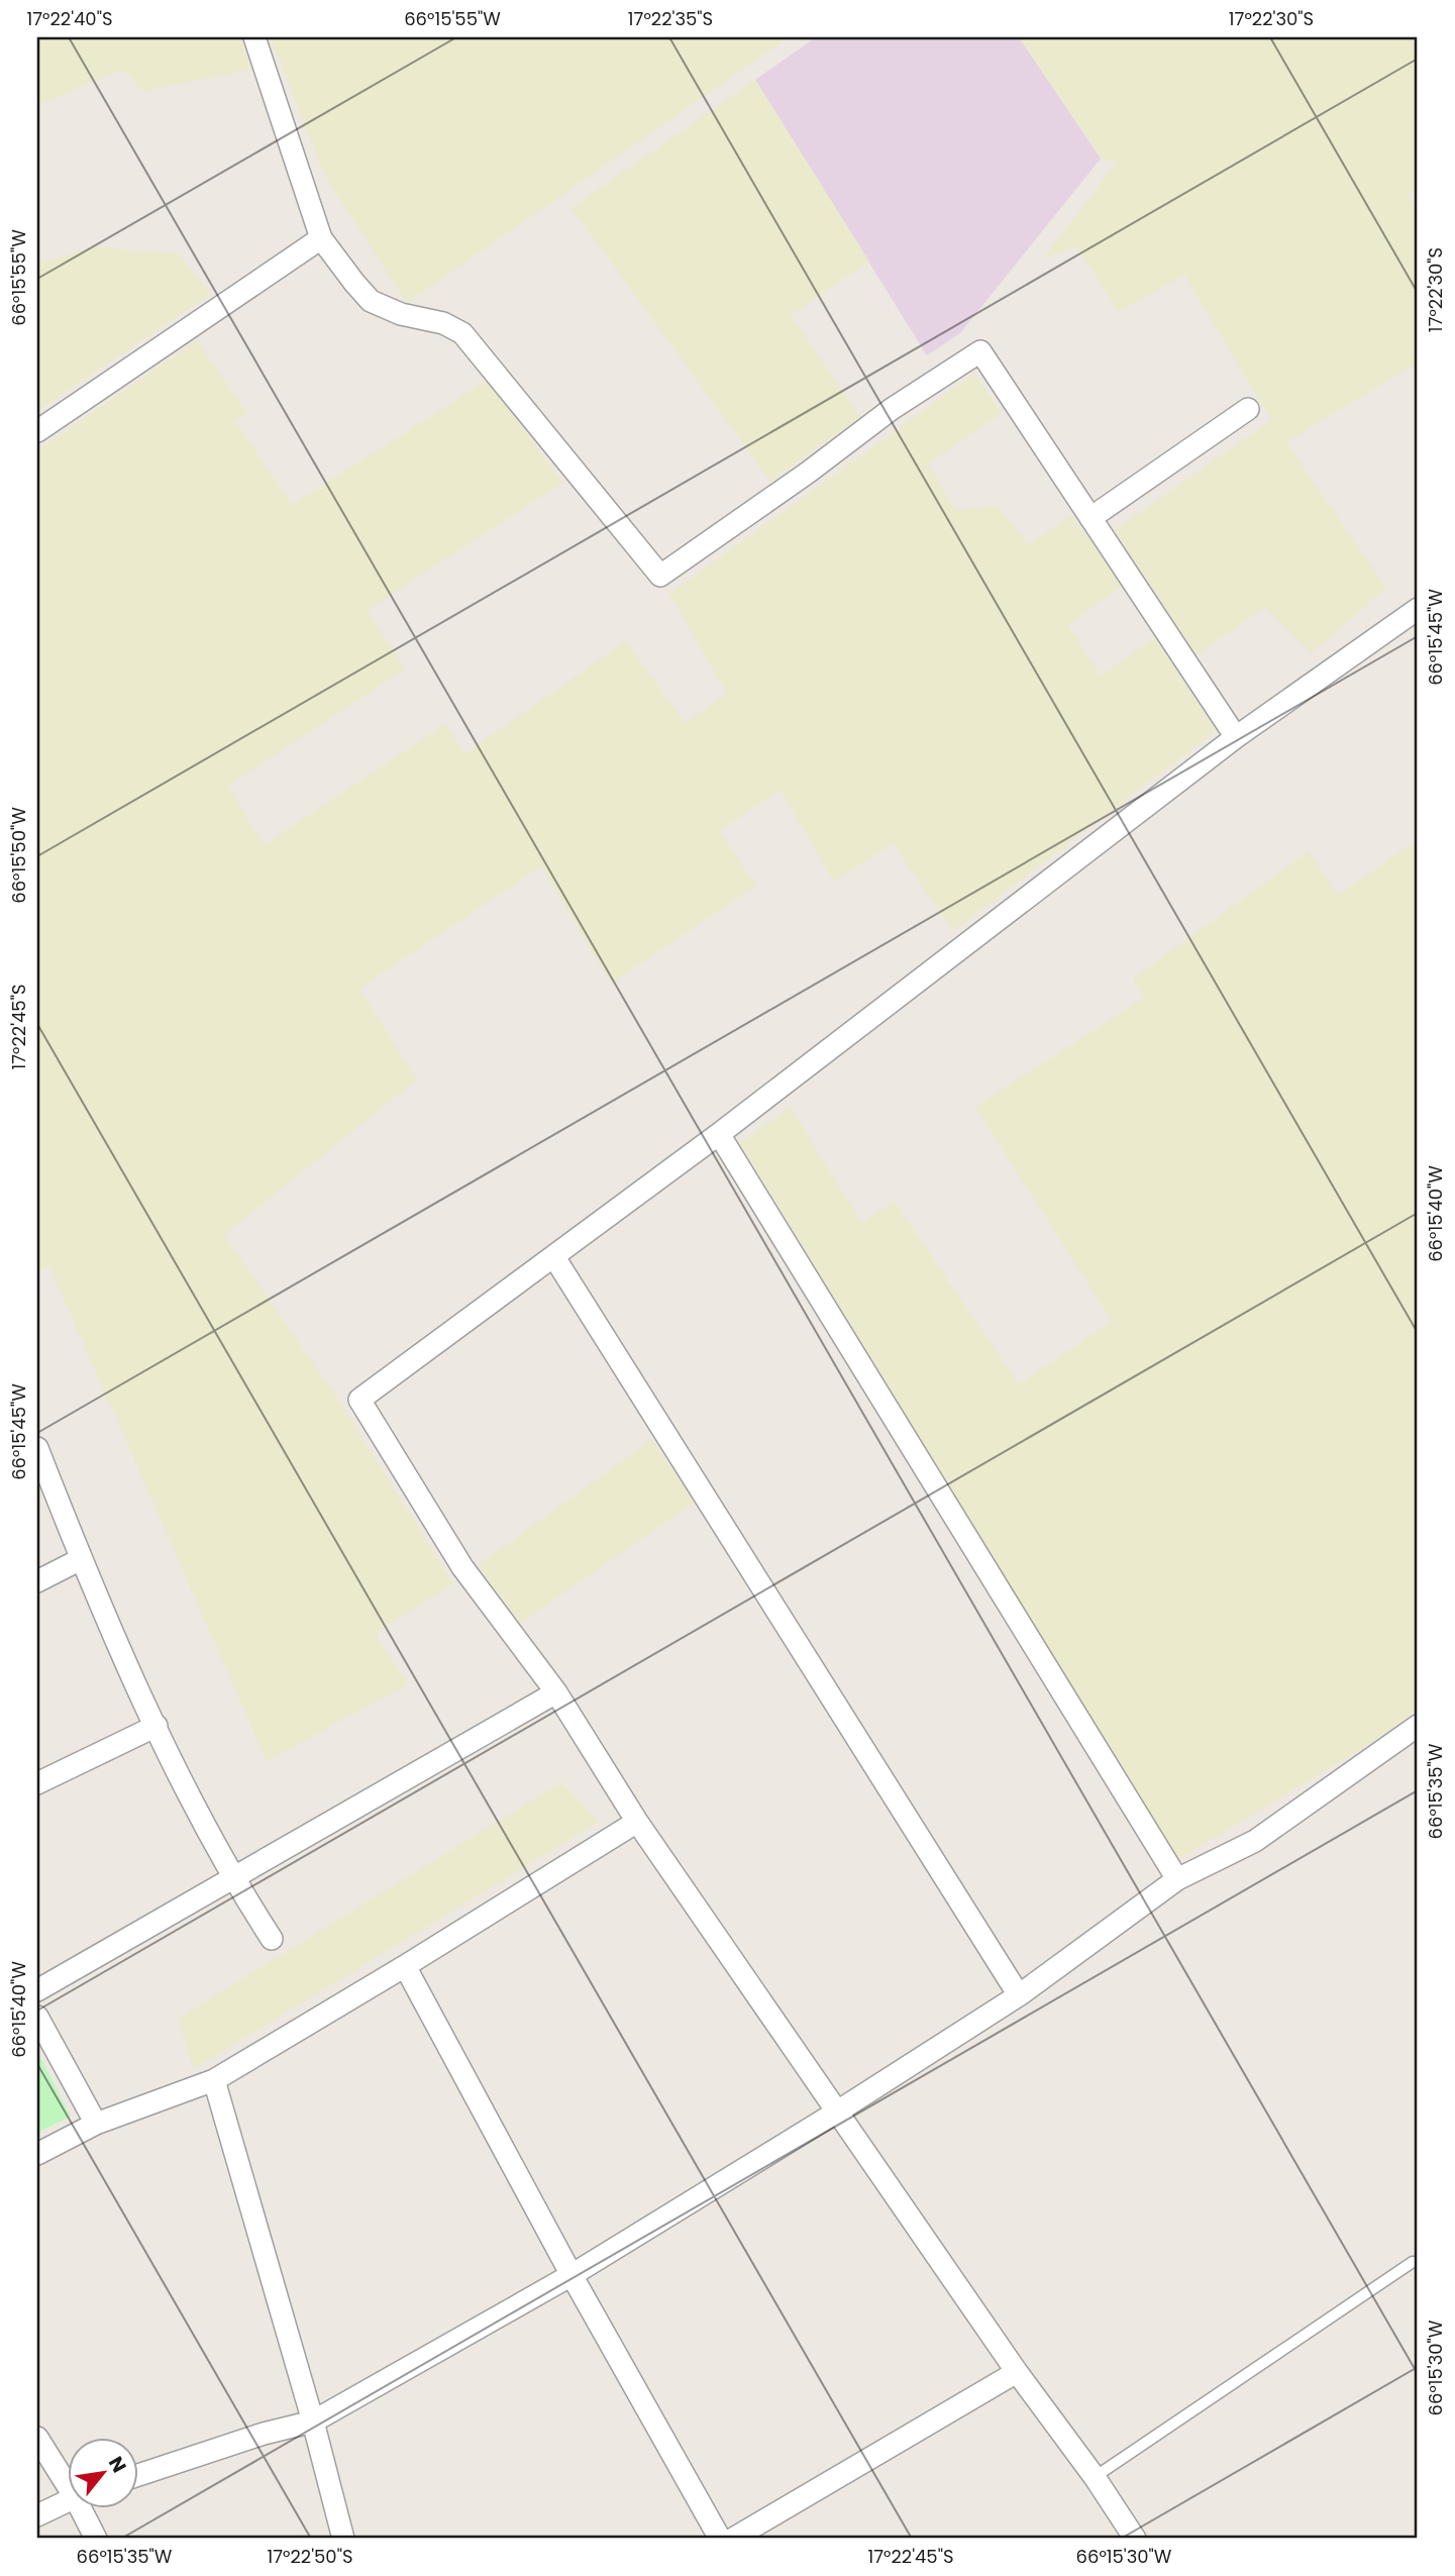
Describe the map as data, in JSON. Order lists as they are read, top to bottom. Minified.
{"north":"top right","coordinates":["17°22'40\"S","66°15'55\"W","17°22'35\"S","17°22'30\"S","66°15'45\"W","66°15'50\"W","17°22'45\"S","66°15'40\"W","66°15'35\"W","66°15'30\"W","17°22'50\"S"]}
